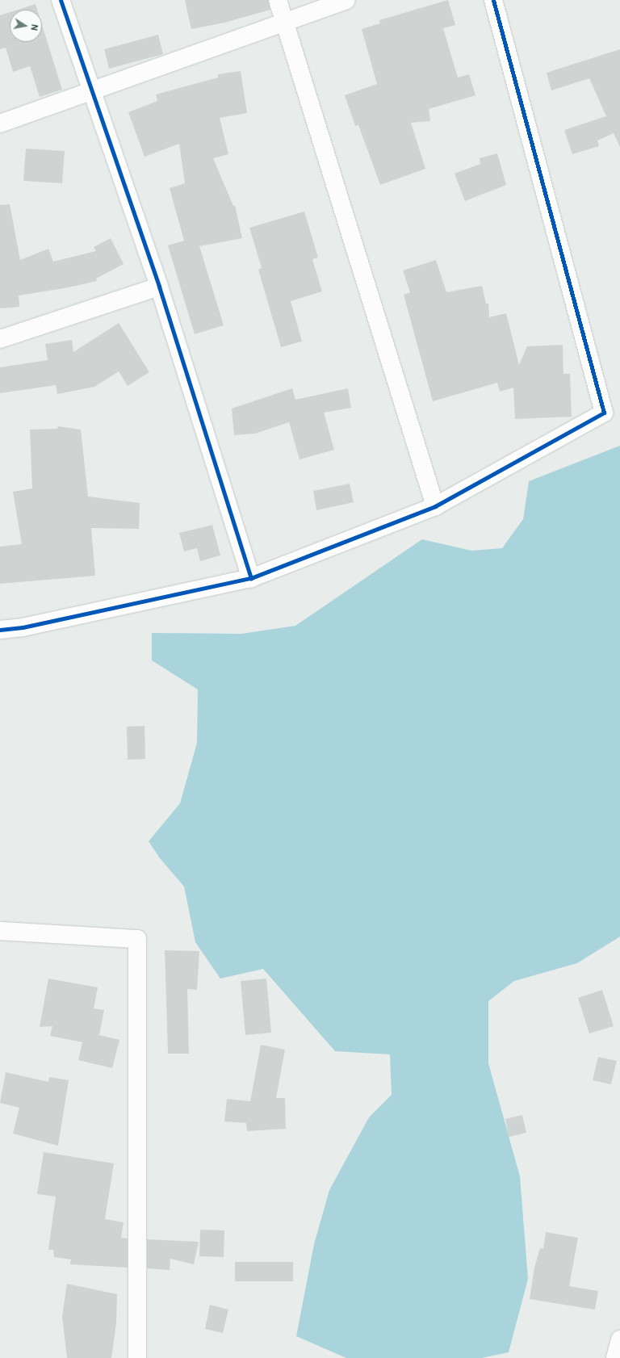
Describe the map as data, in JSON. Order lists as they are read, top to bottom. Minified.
{"north":"right"}
